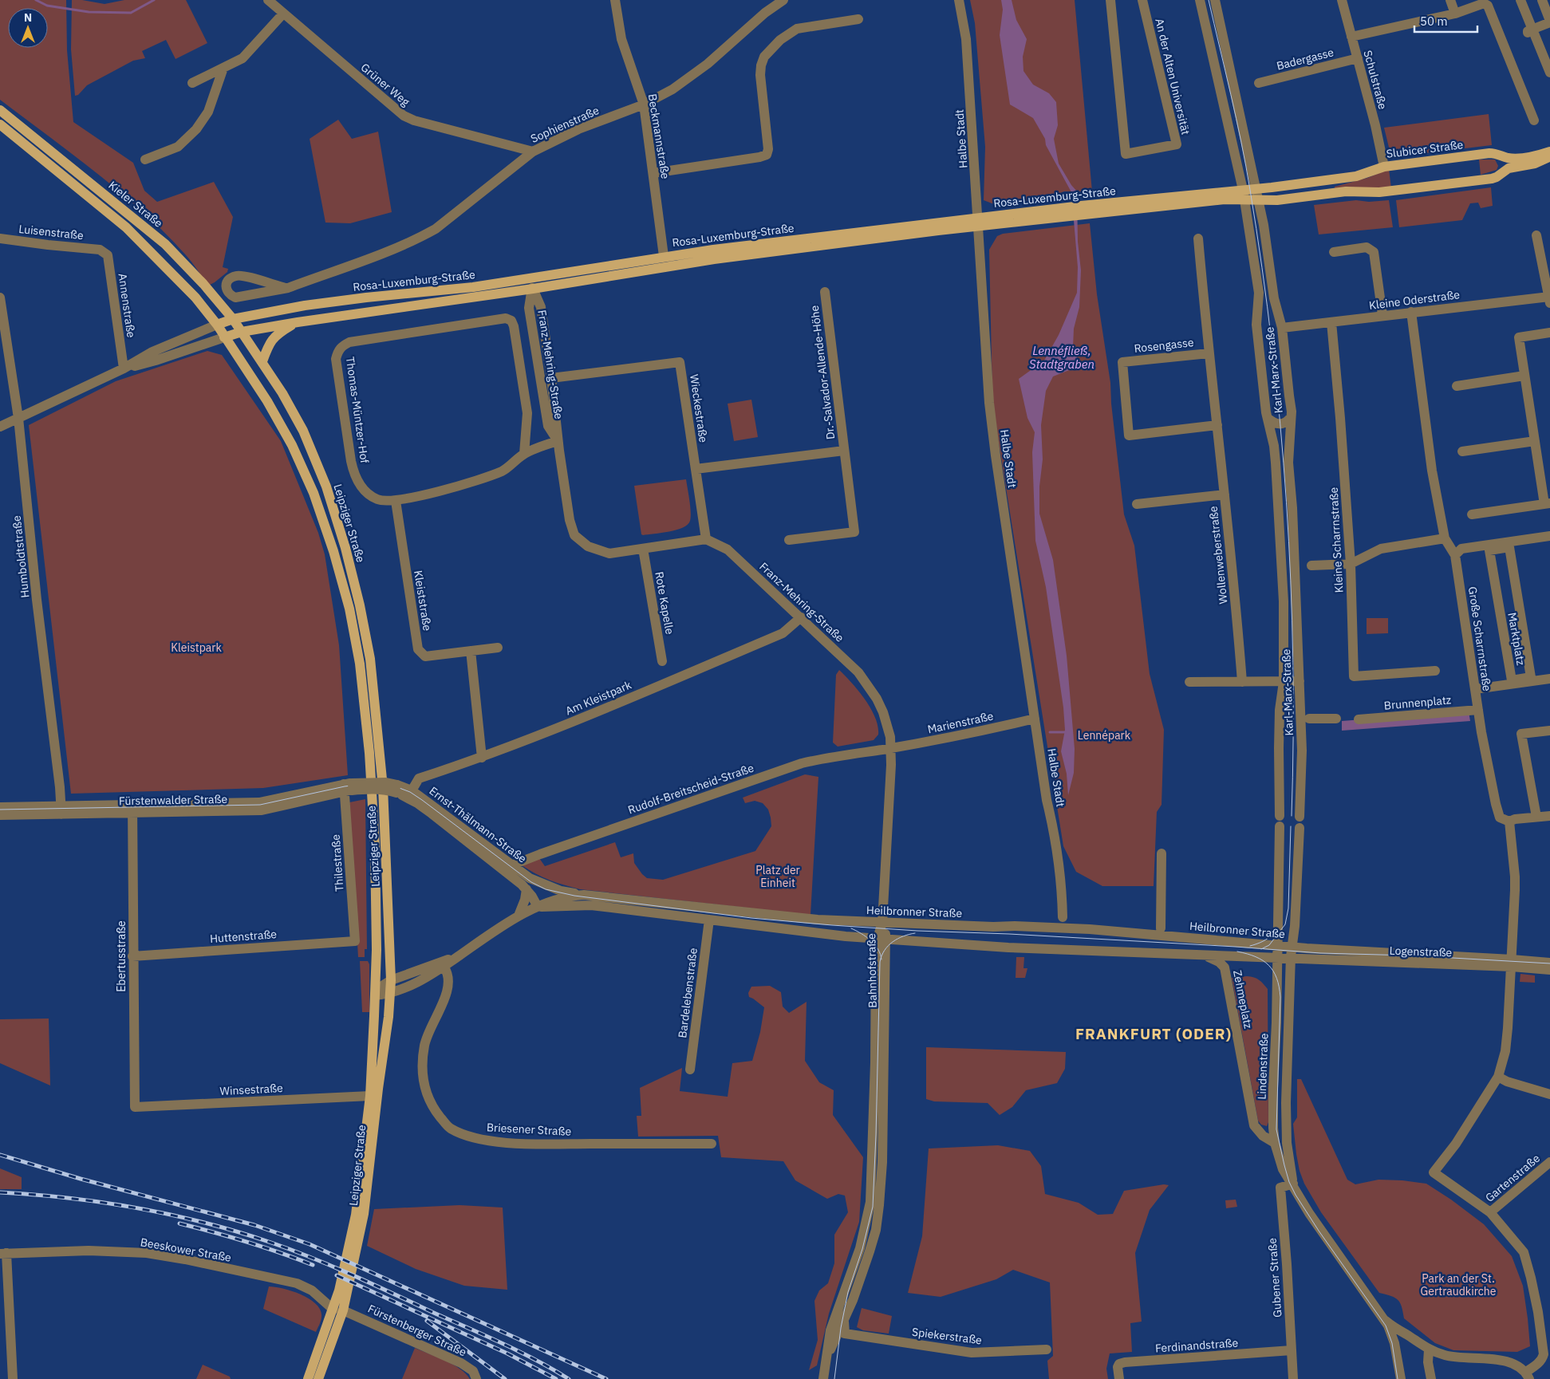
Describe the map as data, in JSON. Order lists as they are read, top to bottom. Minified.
{"streets":{"main road":["Slubicer Straße","Rosa-Luxemburg-Straße","Kieler Straße","Leipziger Straße"],"street":["Badergasse","An der Alten Universität","Schulstraße","Grüner Weg","Sophienstraße","Beckmannstraße","Halbe Stadt","Luisenstraße","Kleine Oderstraße","Annenstraße","Rosengasse","Franz-Mehring-Straße","Karl-Marx-Straße","Dr.-Salvador-Allende-Höhe","Wieckestraße","Thomas-Müntzer-Hof","Kleine Scharrnstraße","Wollenweberstraße","Humboldtstraße","Kleiststraße","Rote Kapelle","Große Scharrnstraße","Marktplatz","Am Kleistpark","Brunnenplatz","Marienstraße","Rudolf-Breitscheid-Straße","Fürstenwalder Straße","Ernst-Thälmann-Straße","Thilestraße","Heilbronner Straße","Huttenstraße","Logenstraße","Ebertusstraße","Bahnhofstraße","Bardelebenstraße","Zehmeplatz","Lindenstraße","Winsestraße","Briesener Straße","Gartenstraße","Beeskower Straße","Gubener Straße","Fürstenberger Straße","Spiekerstraße","Ferdinandstraße"]},"crossings":[["Badergasse","Schulstraße"],["Schulstraße","Slubicer Straße"],["Grüner Weg","Sophienstraße"],["Sophienstraße","Beckmannstraße"],["Beckmannstraße","Rosa-Luxemburg-Straße"],["Halbe Stadt","Rosa-Luxemburg-Straße"],["Halbe Stadt","Marienstraße"],["Slubicer Straße","Rosa-Luxemburg-Straße"],["Slubicer Straße","Karl-Marx-Straße"],["Rosa-Luxemburg-Straße","Kieler Straße"],["Rosa-Luxemburg-Straße","Franz-Mehring-Straße"],["Rosa-Luxemburg-Straße","Karl-Marx-Straße"],["Rosa-Luxemburg-Straße","Leipziger Straße"],["Kieler Straße","Leipziger Straße"],["Luisenstraße","Annenstraße"],["Kleine Oderstraße","Karl-Marx-Straße"],["Kleine Oderstraße","Kleine Scharrnstraße"],["Kleine Oderstraße","Große Scharrnstraße"],["Rosengasse","Wollenweberstraße"],["Franz-Mehring-Straße","Wieckestraße"],["Franz-Mehring-Straße","Thomas-Müntzer-Hof"],["Franz-Mehring-Straße","Rote Kapelle"],["Franz-Mehring-Straße","Am Kleistpark"],["Franz-Mehring-Straße","Marienstraße"],["Franz-Mehring-Straße","Rudolf-Breitscheid-Straße"],["Franz-Mehring-Straße","Heilbronner Straße"],["Franz-Mehring-Straße","Bahnhofstraße"],["Karl-Marx-Straße","Heilbronner Straße"],["Karl-Marx-Straße","Lindenstraße"],["Dr.-Salvador-Allende-Höhe","Wieckestraße"],["Thomas-Müntzer-Hof","Kleiststraße"],["Leipziger Straße","Heilbronner Straße"],["Leipziger Straße","Winsestraße"],["Leipziger Straße","Beeskower Straße"],["Leipziger Straße","Fürstenberger Straße"],["Humboldtstraße","Fürstenwalder Straße"],["Große Scharrnstraße","Brunnenplatz"],["Am Kleistpark","Ernst-Thälmann-Straße"],["Marienstraße","Rudolf-Breitscheid-Straße"],["Rudolf-Breitscheid-Straße","Ernst-Thälmann-Straße"],["Fürstenwalder Straße","Ernst-Thälmann-Straße"],["Fürstenwalder Straße","Thilestraße"],["Fürstenwalder Straße","Ebertusstraße"],["Ernst-Thälmann-Straße","Heilbronner Straße"],["Thilestraße","Huttenstraße"],["Heilbronner Straße","Logenstraße"],["Heilbronner Straße","Bahnhofstraße"],["Heilbronner Straße","Bardelebenstraße"],["Heilbronner Straße","Zehmeplatz"],["Heilbronner Straße","Lindenstraße"],["Heilbronner Straße","Briesener Straße"],["Huttenstraße","Ebertusstraße"],["Logenstraße","Lindenstraße"],["Ebertusstraße","Winsestraße"],["Bahnhofstraße","Spiekerstraße"],["Zehmeplatz","Lindenstraße"],["Lindenstraße","Gubener Straße"],["Beeskower Straße","Fürstenberger Straße"],["Gubener Straße","Ferdinandstraße"]],"districts":["FRANKFURT (ODER)"],"water":["Lennéfließ, Stadtgraben"],"parks":["Kleistpark","Lennépark","Platz der Einheit","Park an der St. Gertraudkirche"],"scale_bar":"50 m","north":"top"}
